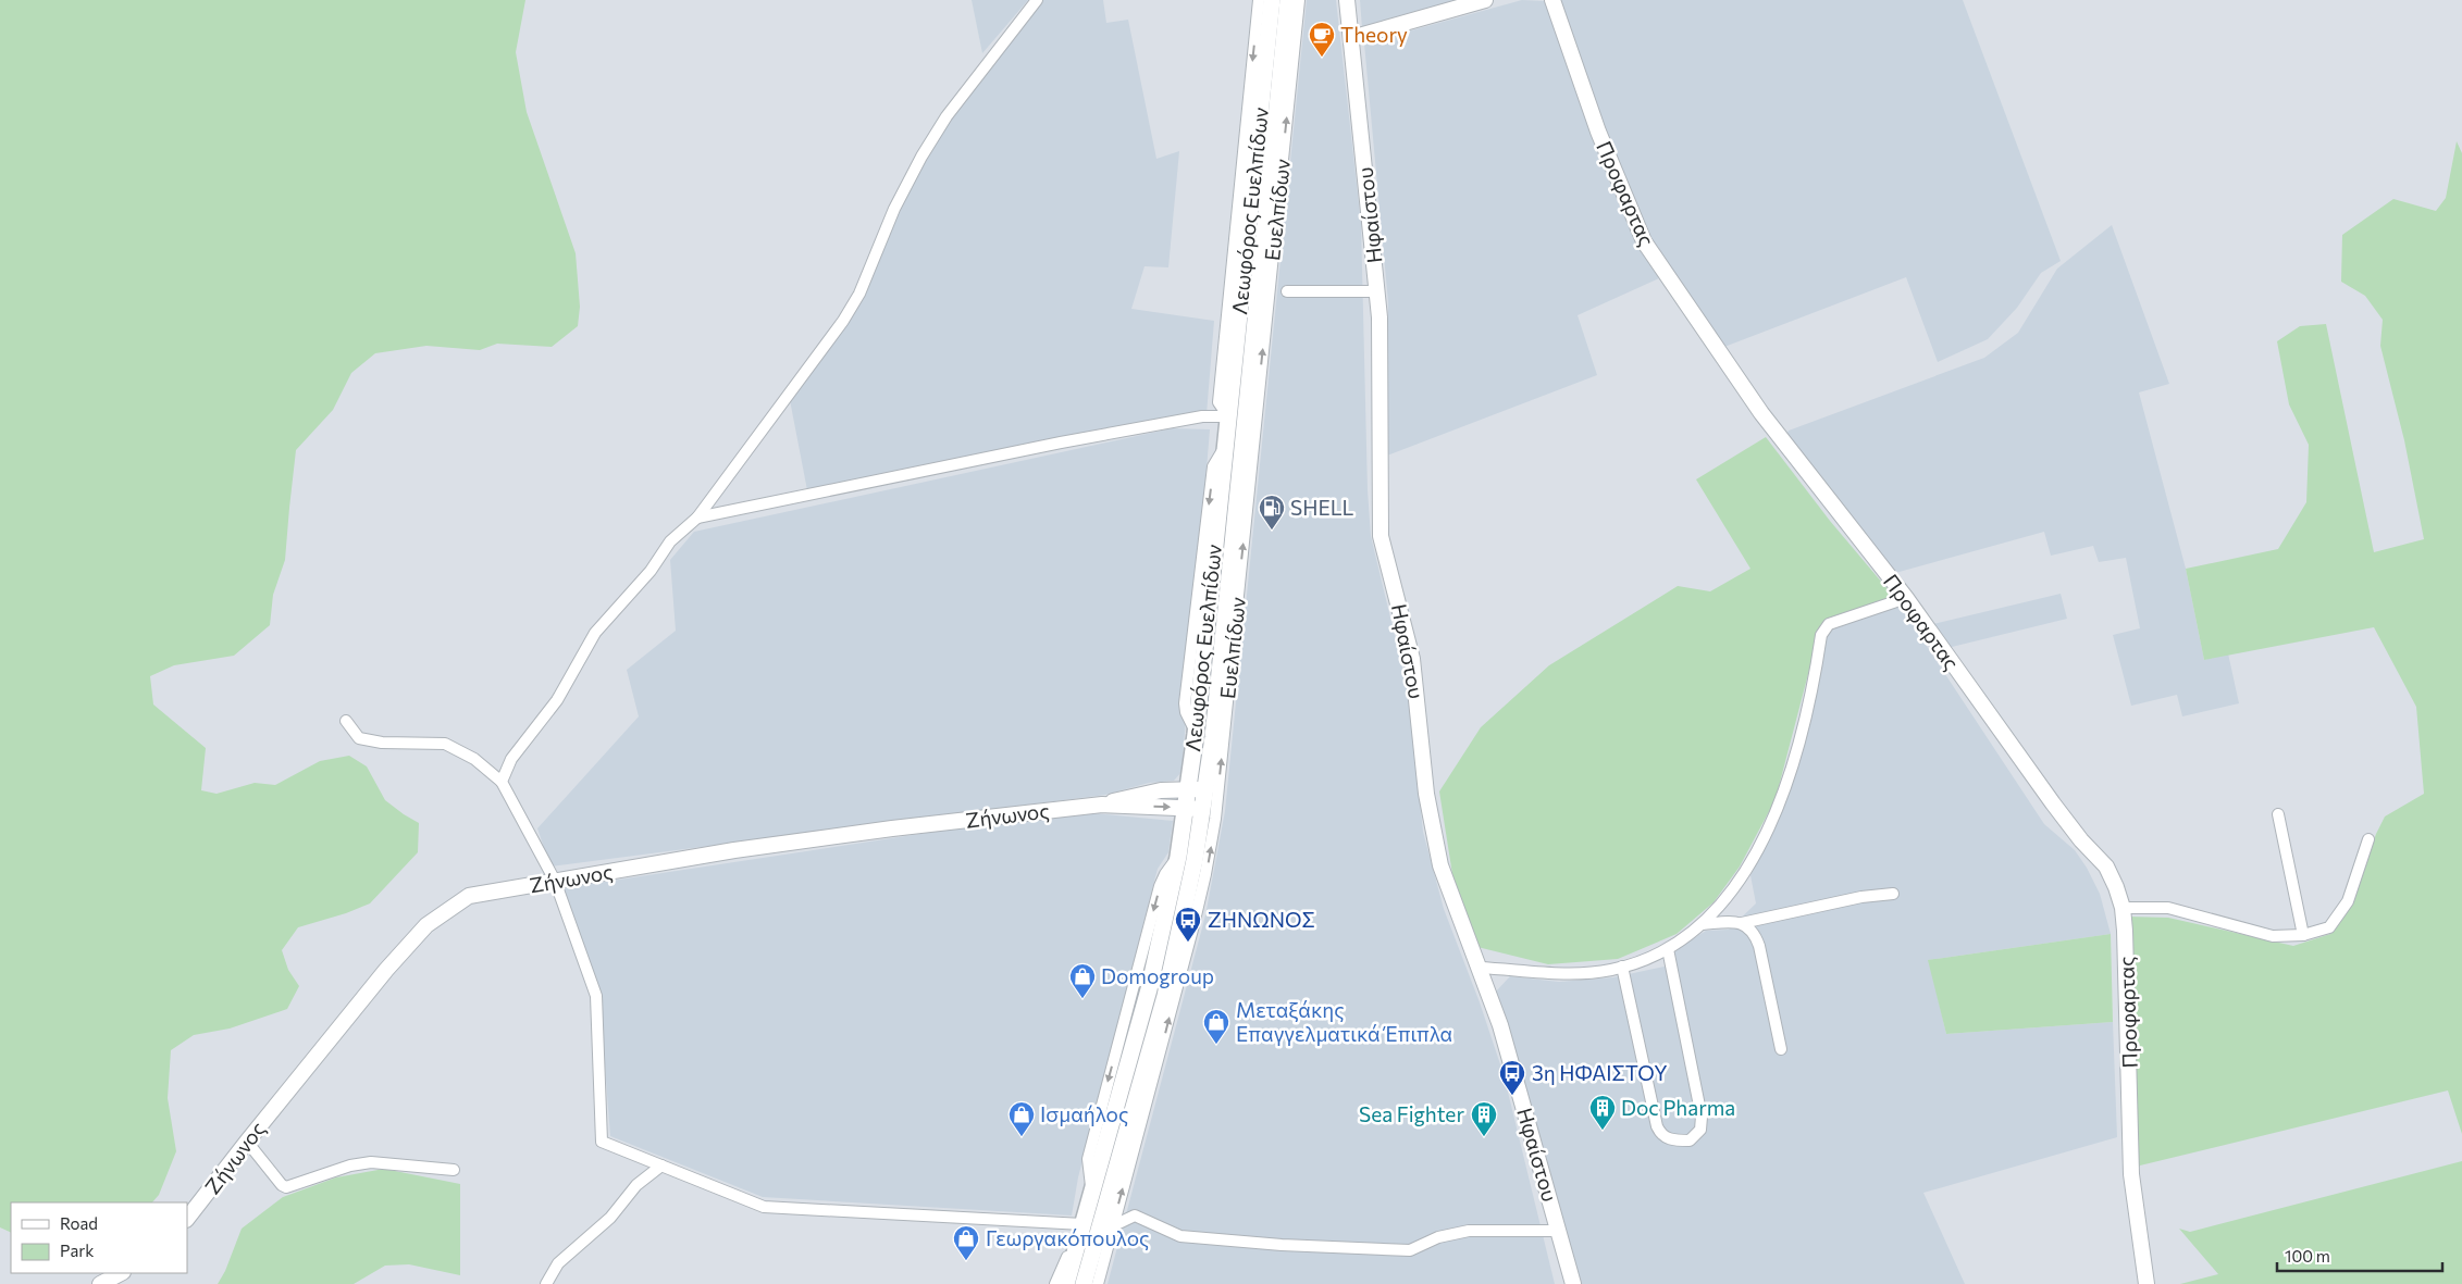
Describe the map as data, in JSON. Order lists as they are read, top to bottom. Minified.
{"streets":{"main road":["Λεωφόρος Ευελπίδων"],"street":["Προφαρτας","Ευελπίδων","Ηφαίστου","Ζήνωνος"]},"crossings":[["Ευελπίδων","Λεωφόρος Ευελπίδων"]],"places":{"cafe":["Theory"],"fuel station":["SHELL"],"bus stop":["ΖΗΝΩΝΟΣ","3η ΗΦΑΙΣΤΟΥ"],"shop":["Domogroup","Μεταξάκης Επαγγελματικά Έπιπλα","Ισμαήλος","Γεωργακόπουλος"],"building":["Doc Pharma","Sea Fighter"]},"legend":["Road","Park"],"scale_bar":"100 m"}
